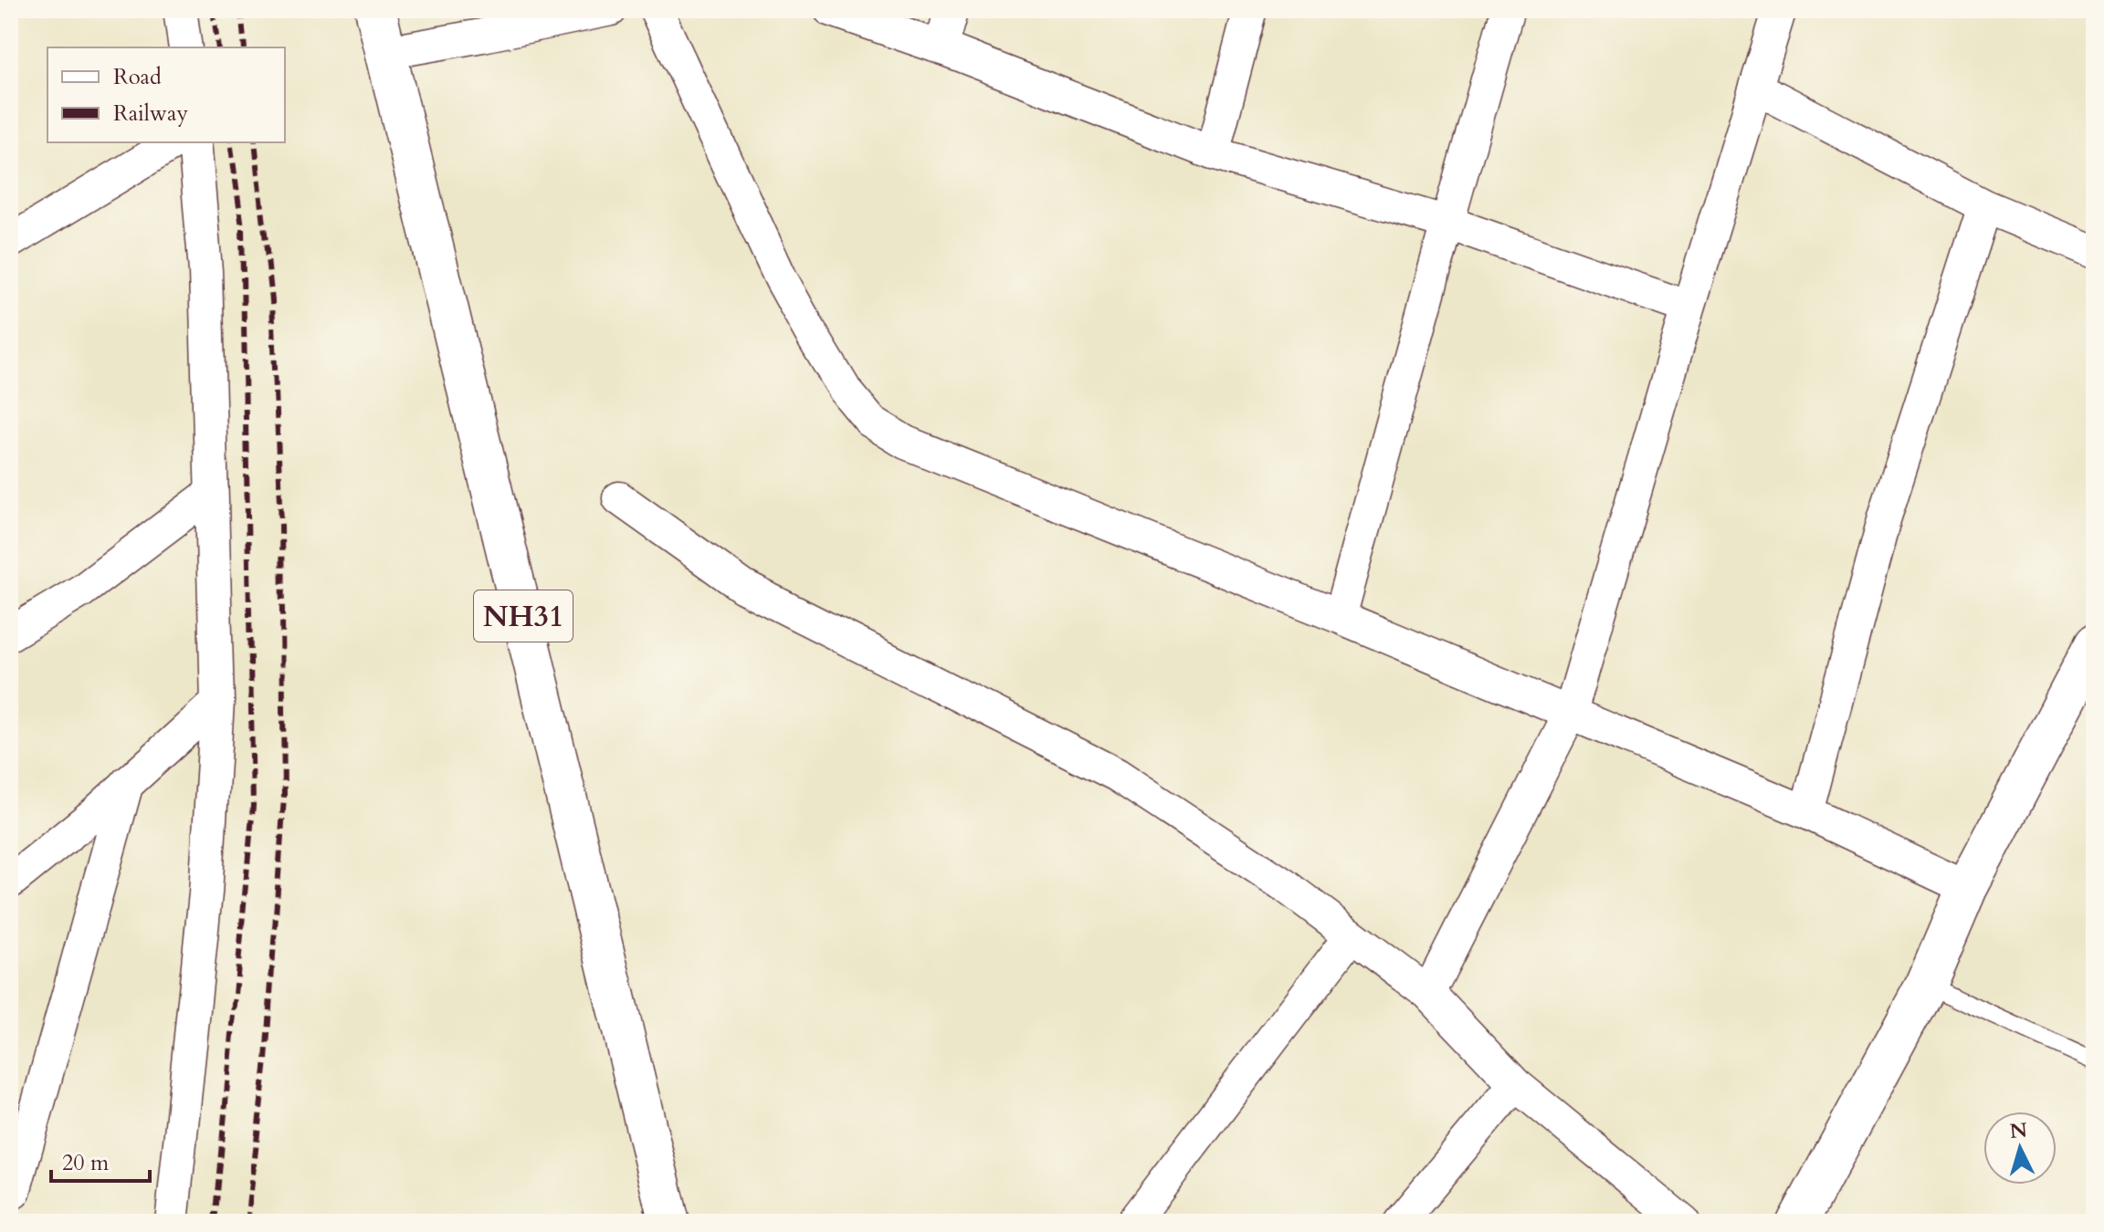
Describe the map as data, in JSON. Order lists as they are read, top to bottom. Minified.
{"streets":{"main road":["NH31"]},"legend":["Road","Railway"],"scale_bar":"20 m","north":"top"}
